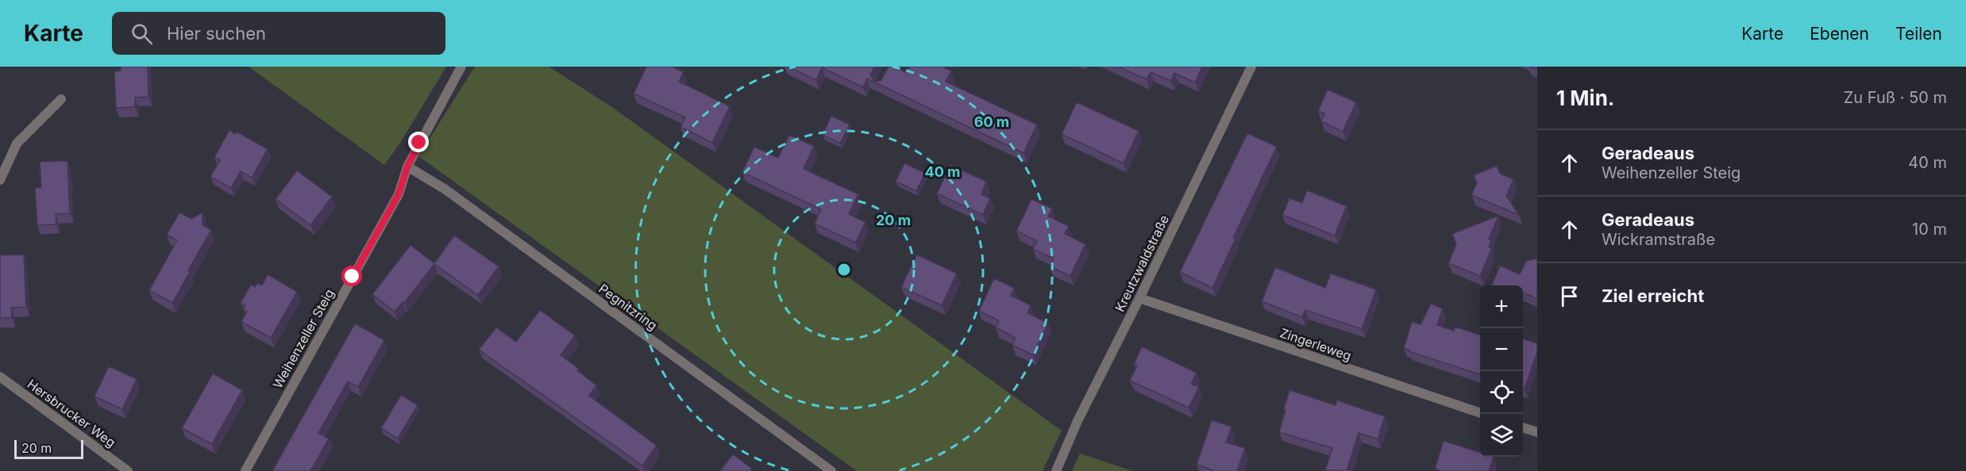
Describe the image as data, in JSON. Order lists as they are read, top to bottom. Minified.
{"streets":{"street":["Kreutzwaldstraße","Pegnitzring","Weihenzeller Steig","Zingerleweg","Hersbrucker Weg"]},"crossings":[["Kreutzwaldstraße","Zingerleweg"],["Pegnitzring","Weihenzeller Steig"]],"scale_bar":"20 m","page":{"header":"Karte","search":"Hier suchen","nav":["Karte","Ebenen","Teilen"],"heading":["1 Min.","Zu Fuß · 50 m"],"list":[["Geradeaus","Weihenzeller Steig","40 m"],["Geradeaus","Wickramstraße","10 m"],"Ziel erreicht"],"map_buttons":["+","−"],"scale":"20 m"},"rings":["60 m","40 m","20 m"]}
